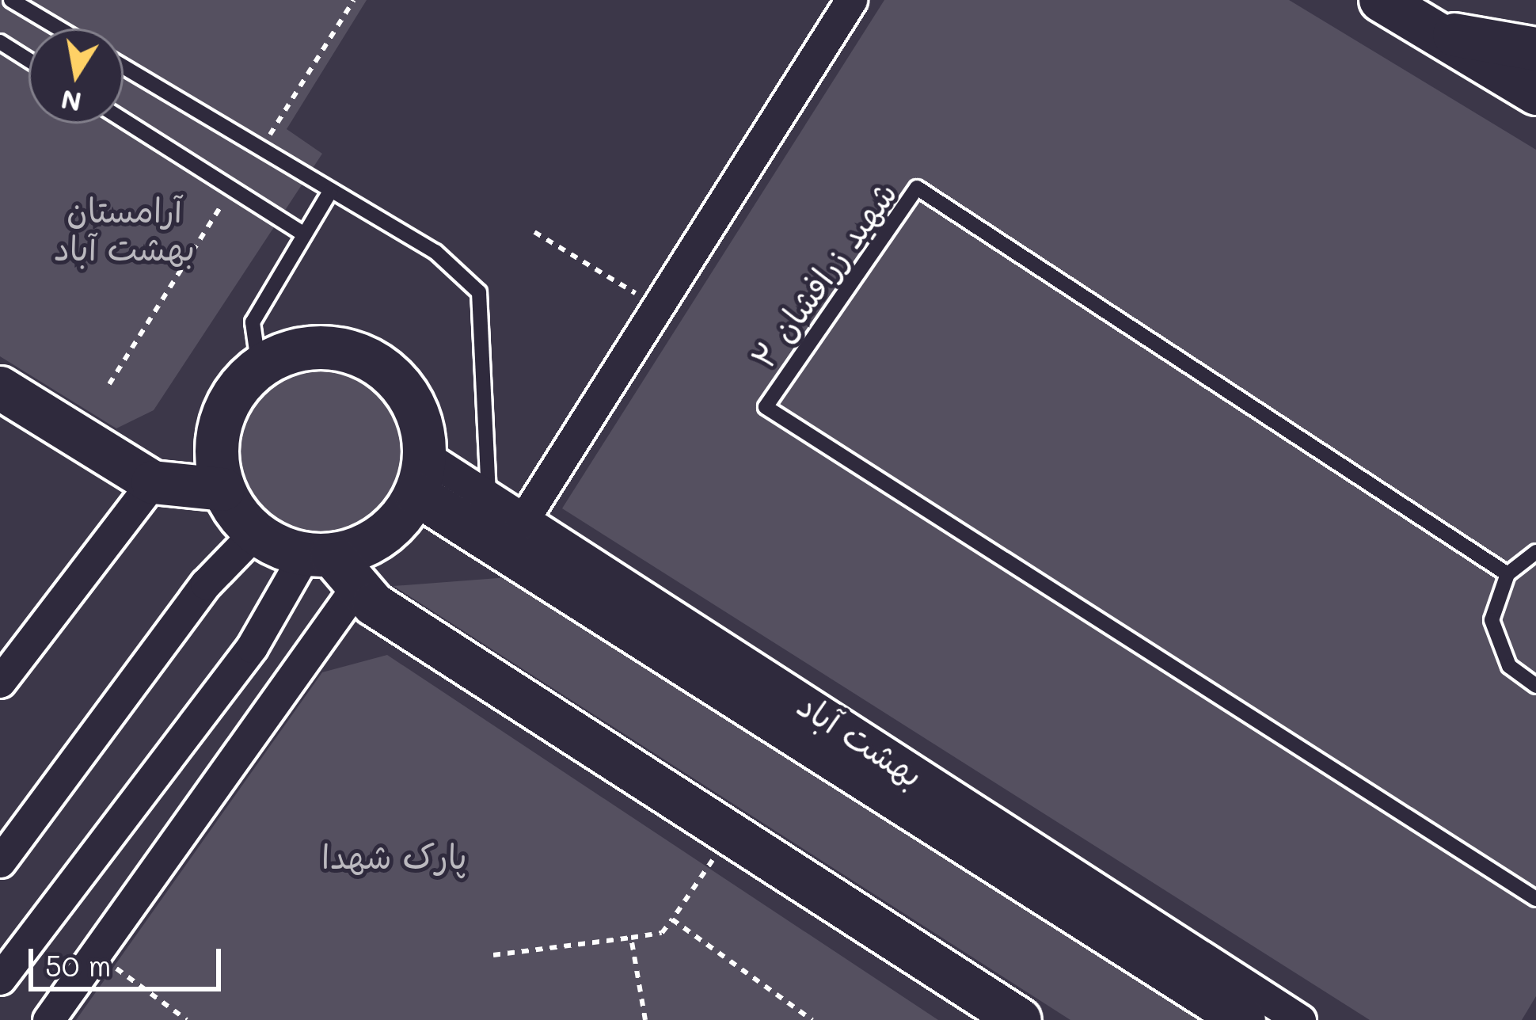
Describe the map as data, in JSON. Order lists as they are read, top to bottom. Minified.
{"streets":{"street":["بهشت آباد"],"lane":["شهید زرافشان ۲"]},"parks":["آرامستان بهشت آباد","پارک شهدا"],"scale_bar":"50 m","north":"bottom"}
